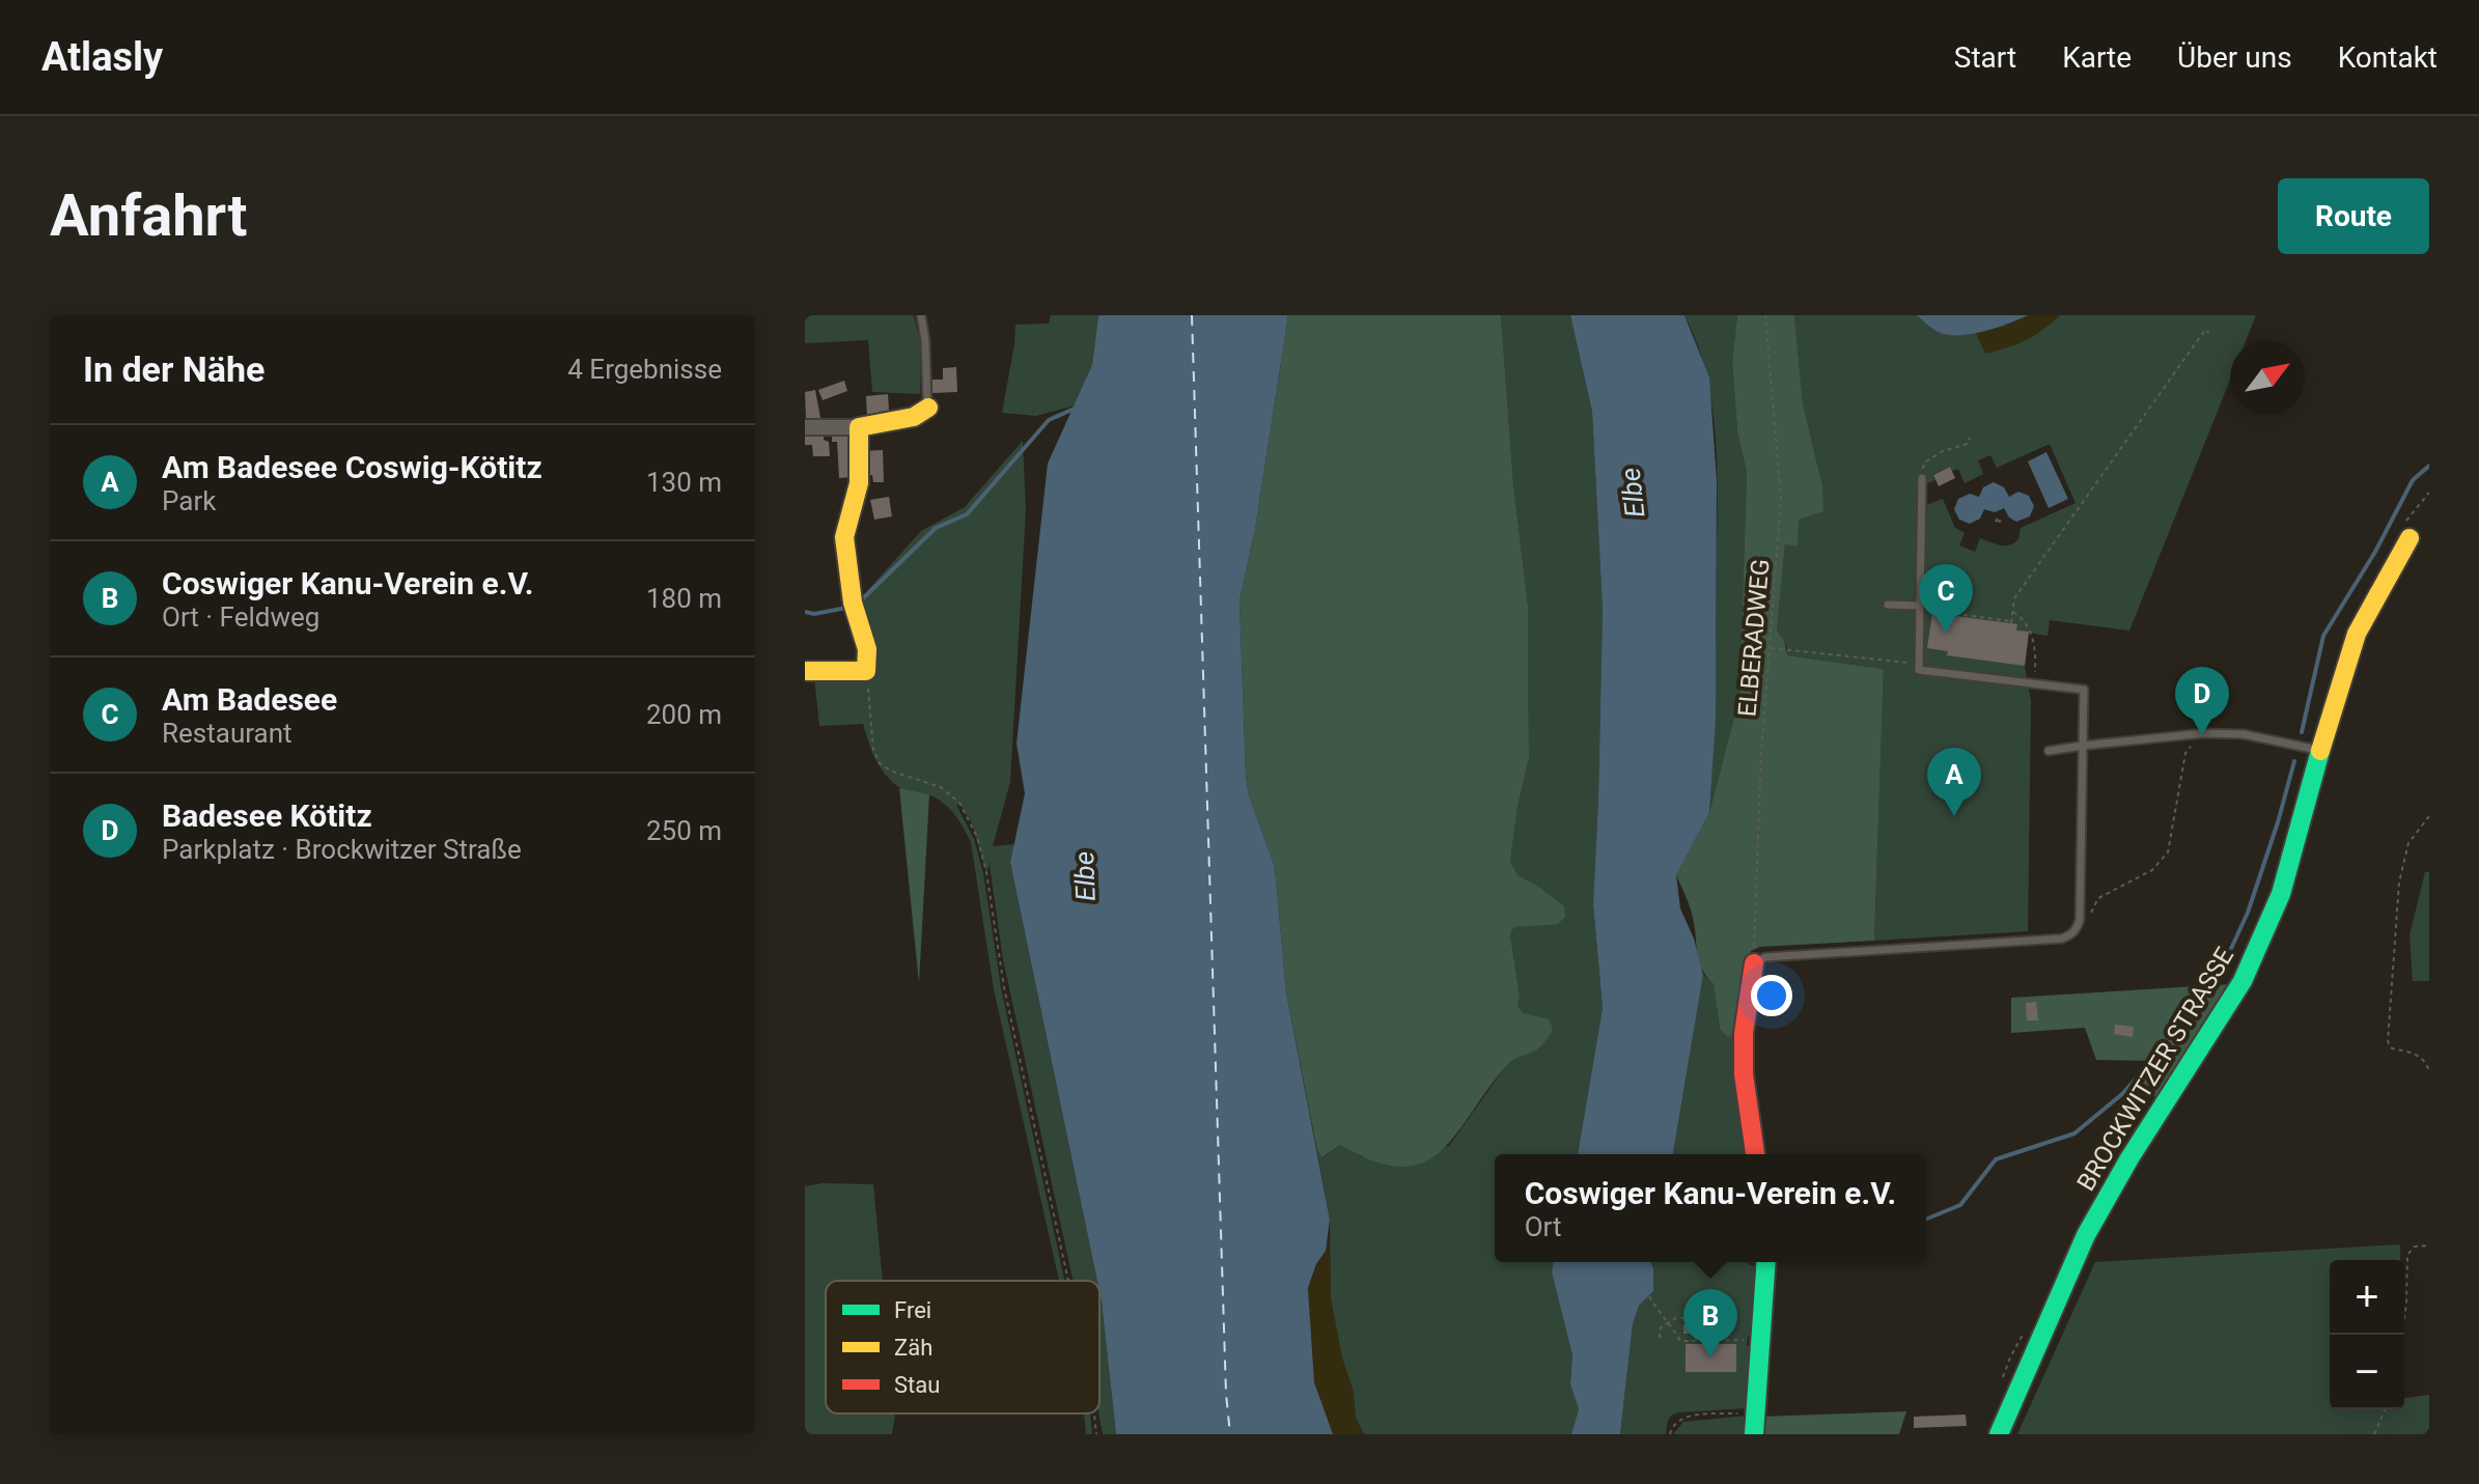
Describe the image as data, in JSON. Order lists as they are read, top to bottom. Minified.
{"streets":{"street":["BROCKWITZER STRASSE"],"path":["ELBERADWEG"]},"water":["Elbe"],"legend":["Frei","Zäh","Stau"],"north":"top right","page":{"header":"Atlasly","nav":["Start","Karte","Über uns","Kontakt"],"buttons":"Route","title":"Anfahrt","heading":["In der Nähe","4 Ergebnisse"],"list":[{"mark":"A","name":"Am Badesee Coswig-Kötitz","note":"Park","value":"130 m"},{"mark":"B","name":"Coswiger Kanu-Verein e.V.","note":"Ort · Feldweg","value":"180 m"},{"mark":"C","name":"Am Badesee","note":"Restaurant","value":"200 m"},{"mark":"D","name":"Badesee Kötitz","note":"Parkplatz · Brockwitzer Straße","value":"250 m"}],"pins":["C","D","A","B"],"popup":["Coswiger Kanu-Verein e.V.","Ort"],"map_buttons":["+","−"]}}
